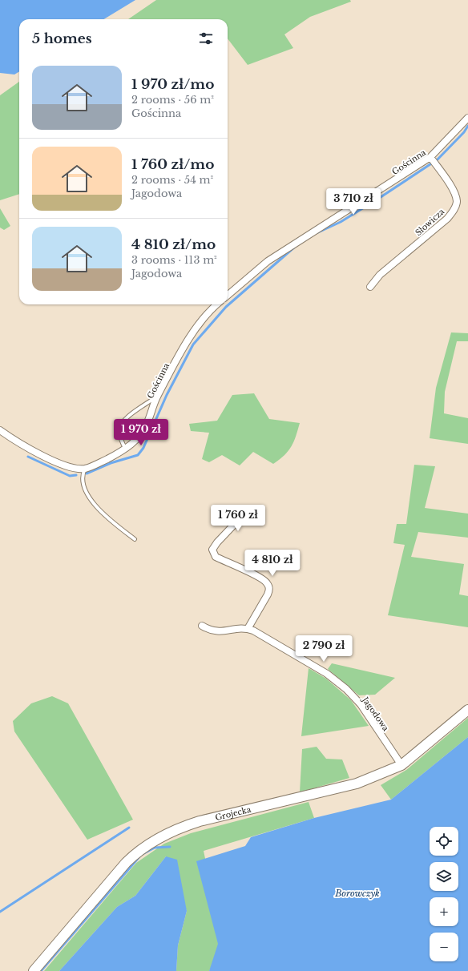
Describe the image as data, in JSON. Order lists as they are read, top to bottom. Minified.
{"streets":{"street":["Gościnna","Słowicza","Jagodowa","Grojecka"]},"crossings":[["Gościnna","Słowicza"],["Jagodowa","Grojecka"]],"water":["Borowczyk"],"page":{"heading":"5 homes","list":[{"name":"1 970 zł/mo","note":"2 rooms · 56 m² · Gościnna"},{"name":"1 760 zł/mo","note":"2 rooms · 54 m² · Jagodowa"},{"name":"4 810 zł/mo","note":"3 rooms · 113 m² · Jagodowa"}],"price":["3 710 zł","1 970 zł","1 760 zł","4 810 zł","2 790 zł"],"map_buttons":["+","−"]}}
